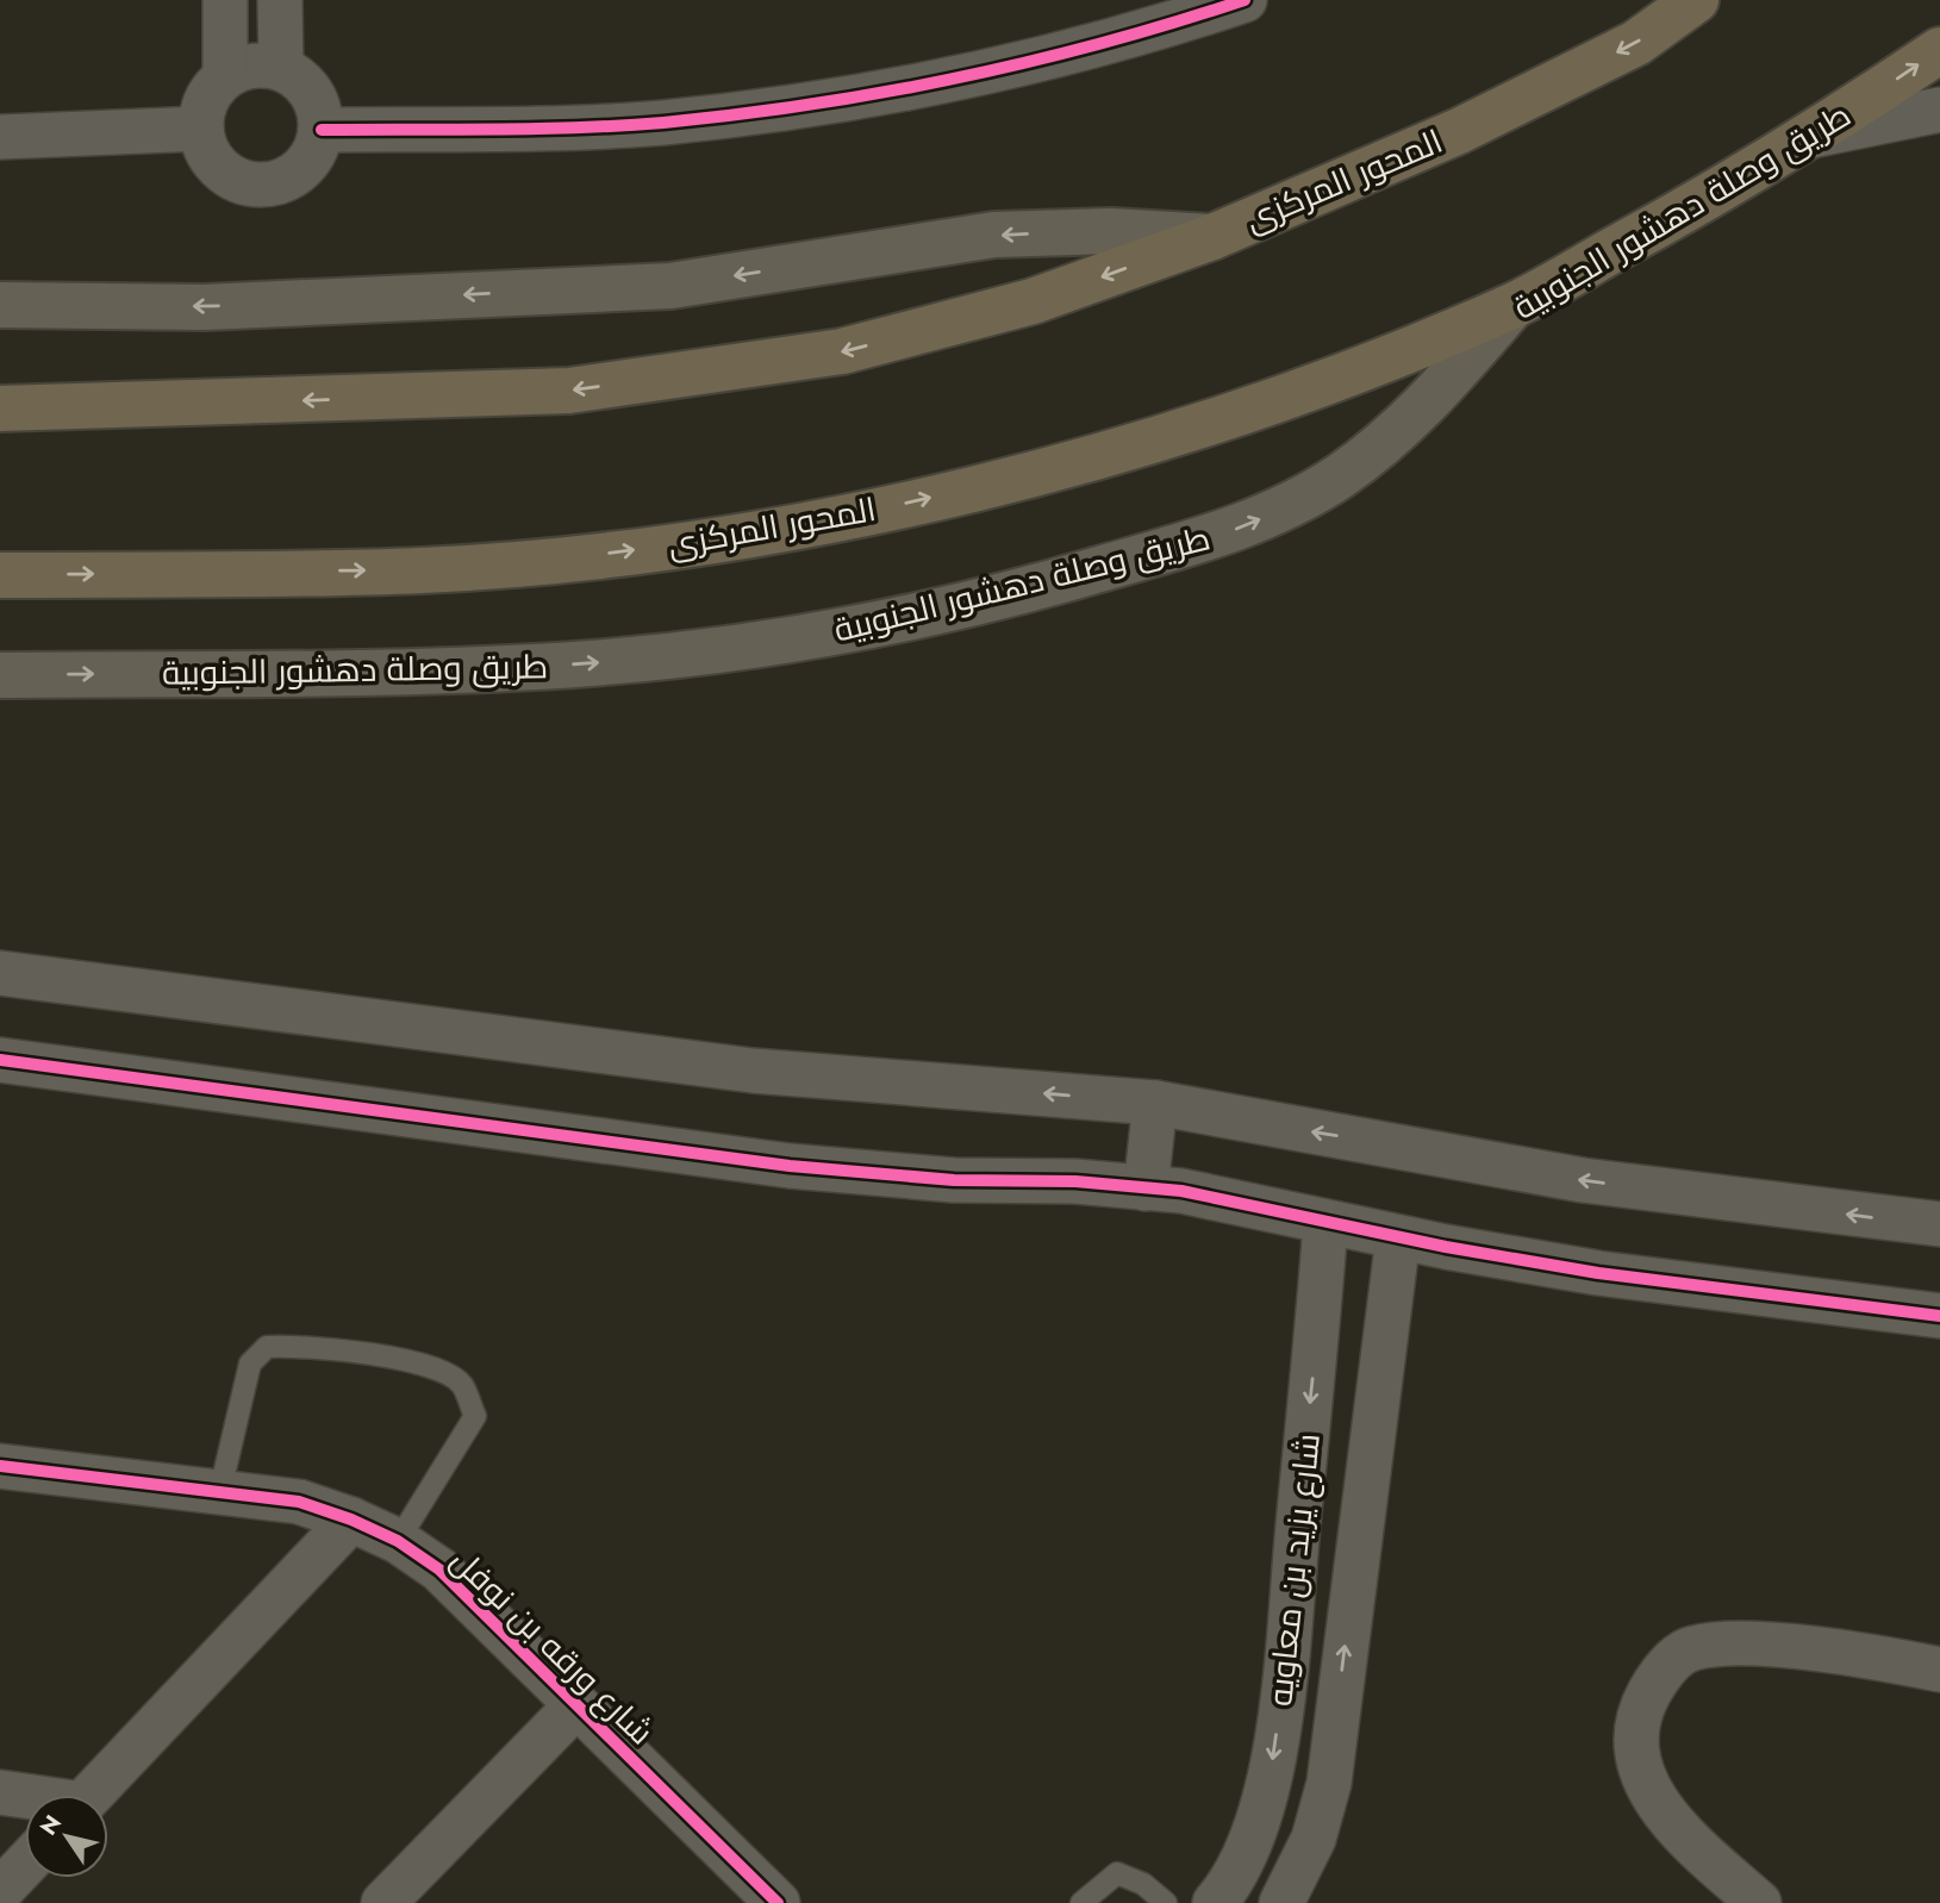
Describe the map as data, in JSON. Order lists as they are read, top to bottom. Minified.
{"streets":{"highway":["المحور المركزى","طريق وصلة دهشور الجنوبية"],"street":["شارع يزيد بن معاويه","شارع ورقه بن نوفل"]},"crossings":[["المحور المركزى","طريق وصلة دهشور الجنوبية"]],"one_way":["طريق وصلة دهشور الجنوبية"],"north":"top left"}
